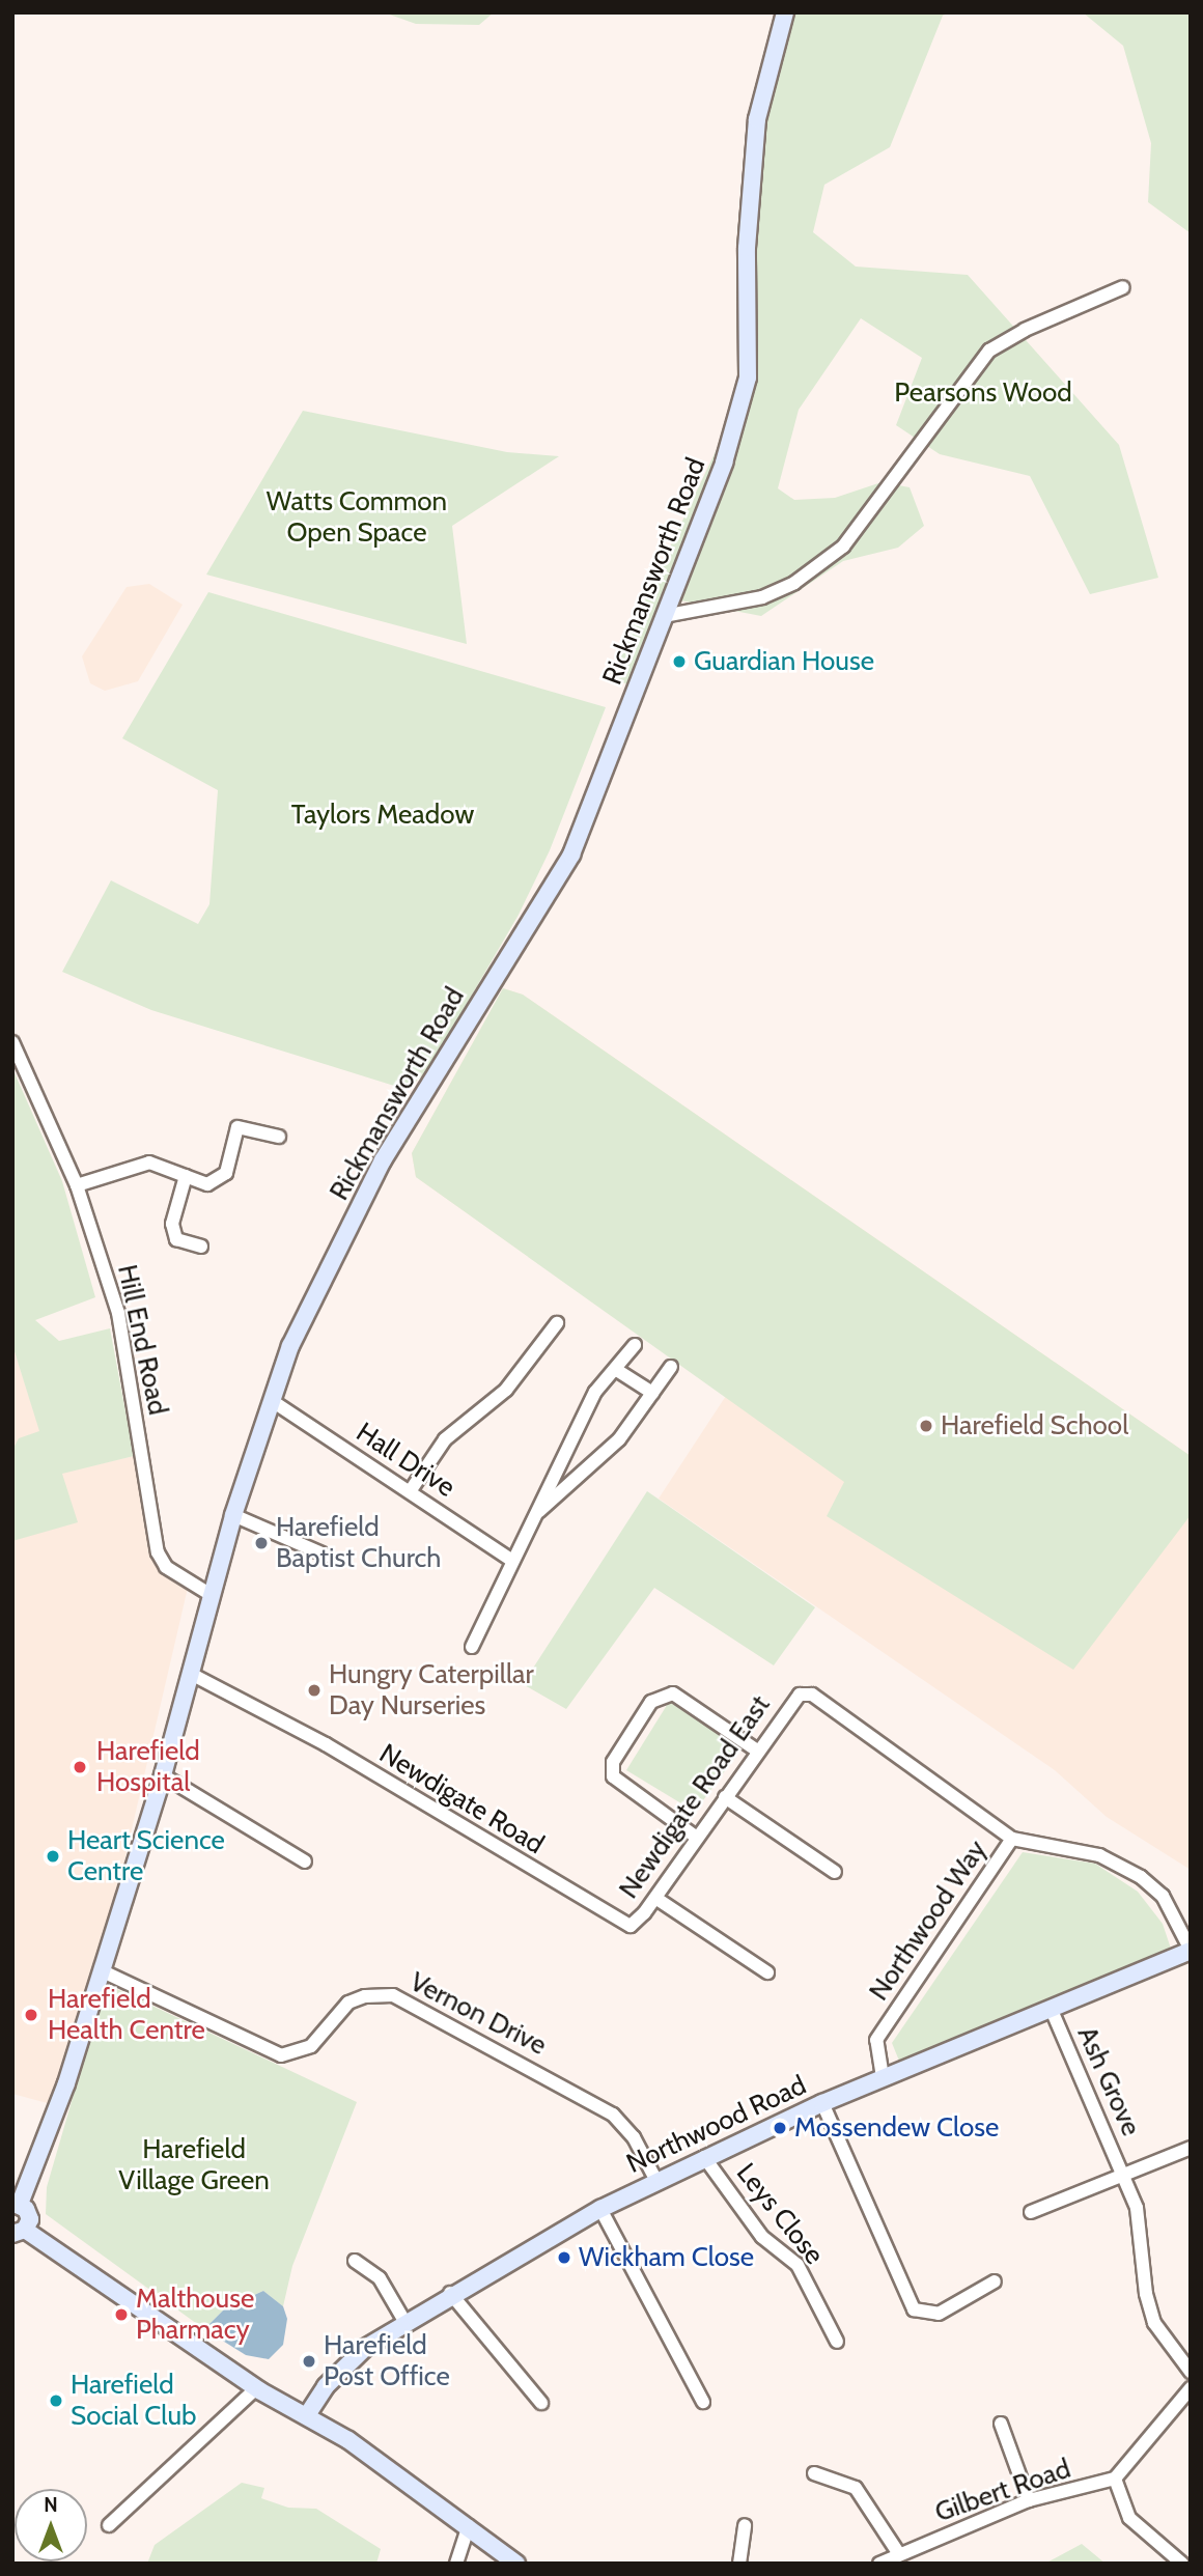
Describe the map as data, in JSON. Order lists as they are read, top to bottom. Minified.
{"streets":{"street":["Rickmansworth Road","Hill End Road","Hall Drive","Newdigate Road East","Newdigate Road","Northwood Way","Vernon Drive","Ash Grove","Northwood Road","Leys Close","Gilbert Road"]},"crossings":[["Rickmansworth Road","Hill End Road"],["Rickmansworth Road","Hall Drive"],["Rickmansworth Road","Newdigate Road"],["Rickmansworth Road","Vernon Drive"],["Newdigate Road East","Newdigate Road"],["Newdigate Road East","Northwood Way"],["Northwood Way","Northwood Road"],["Vernon Drive","Northwood Road"],["Ash Grove","Northwood Road"],["Northwood Road","Leys Close"]],"parks":["Pearsons Wood","Watts Common Open Space","Taylors Meadow","Harefield Village Green"],"places":["Guardian House","Harefield School","Harefield Baptist Church","Hungry Caterpillar Day Nurseries","Harefield Hospital","Heart Science Centre","Harefield Health Centre","Mossendew Close","Wickham Close","Malthouse Pharmacy","Harefield Post Office","Harefield Social Club"],"north":"top"}
